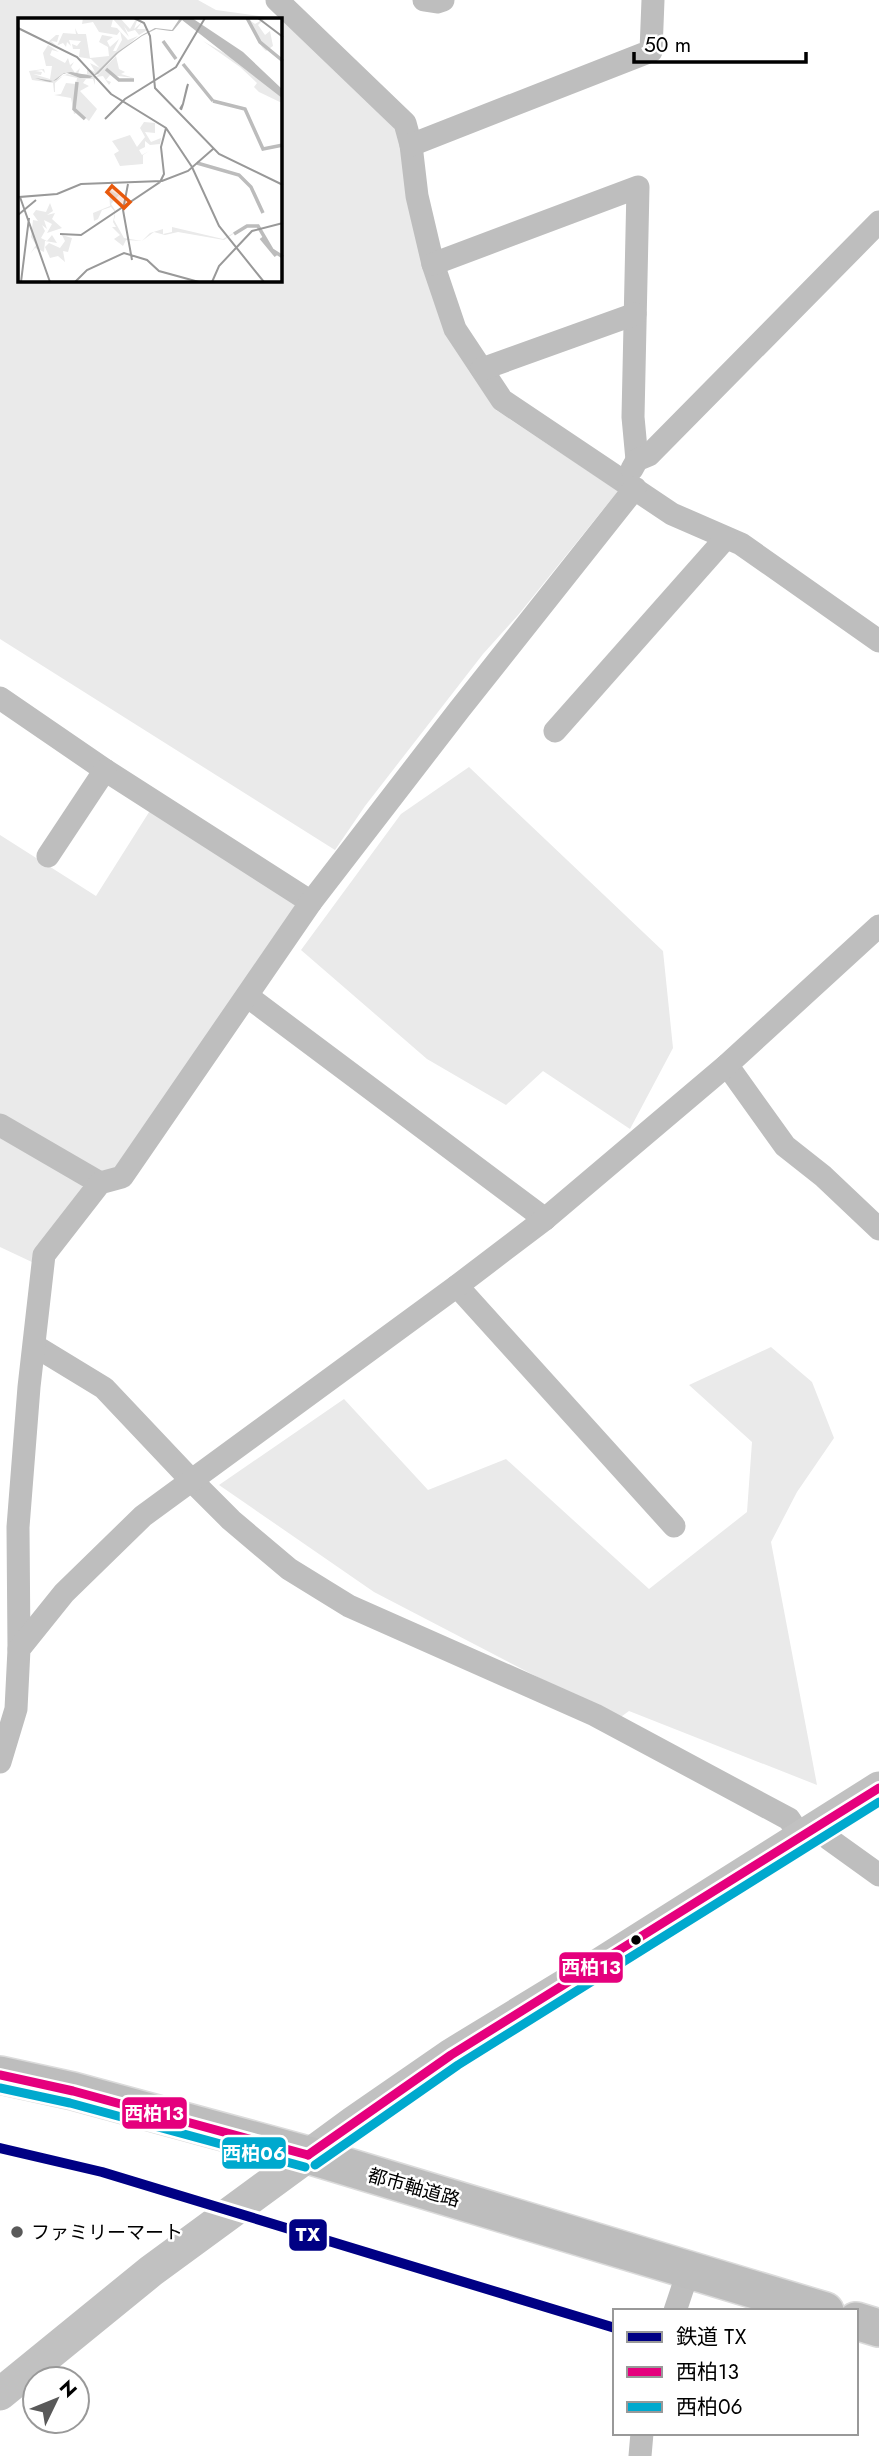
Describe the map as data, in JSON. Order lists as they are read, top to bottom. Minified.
{"streets":{"main road":["都市軸道路"]},"places":["ファミリーマート"],"lines":["transit line 西柏13","transit line 西柏06","rail line TX"],"legend":["鉄道 TX","西柏13","西柏06"],"scale_bar":"50 m","north":"top right"}
